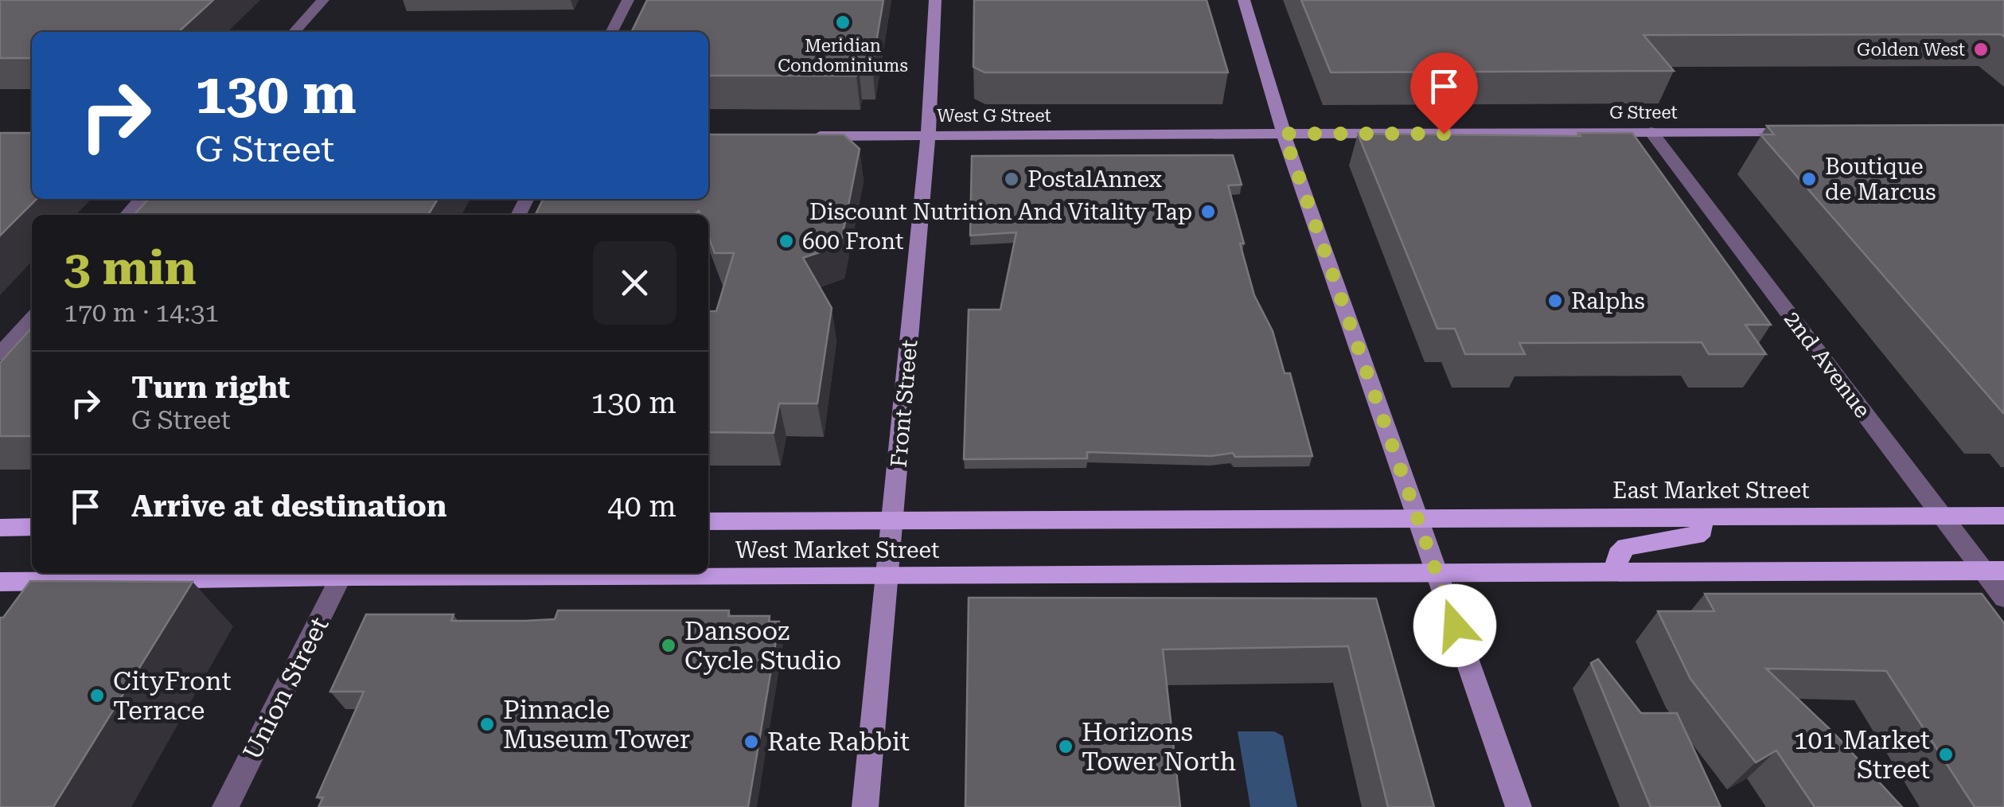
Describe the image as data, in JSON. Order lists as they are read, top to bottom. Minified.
{"streets":{"main road":["G Street","West G Street","Front Street","East Market Street","West Market Street"],"street":["2nd Avenue","Union Street"]},"crossings":[["G Street","West G Street"],["G Street","2nd Avenue"],["West G Street","Front Street"],["2nd Avenue","East Market Street"],["Front Street","West Market Street"],["East Market Street","West Market Street"],["West Market Street","Union Street"]],"places":["Meridian Condominiums","Golden West","PostalAnnex","Boutique de Marcus","Discount Nutrition And Vitality Tap","600 Front","Ralphs","Dansooz Cycle Studio","CityFront Terrace","Pinnacle Museum Tower","Rate Rabbit","Horizons Tower North","101 Market Street"],"page":{"turn":["130 m","G Street"],"heading":["3 min","170 m · 14:31"],"list":[{"name":"Turn right","note":"G Street","value":"130 m"},{"name":"Arrive at destination","value":"40 m"}]}}
